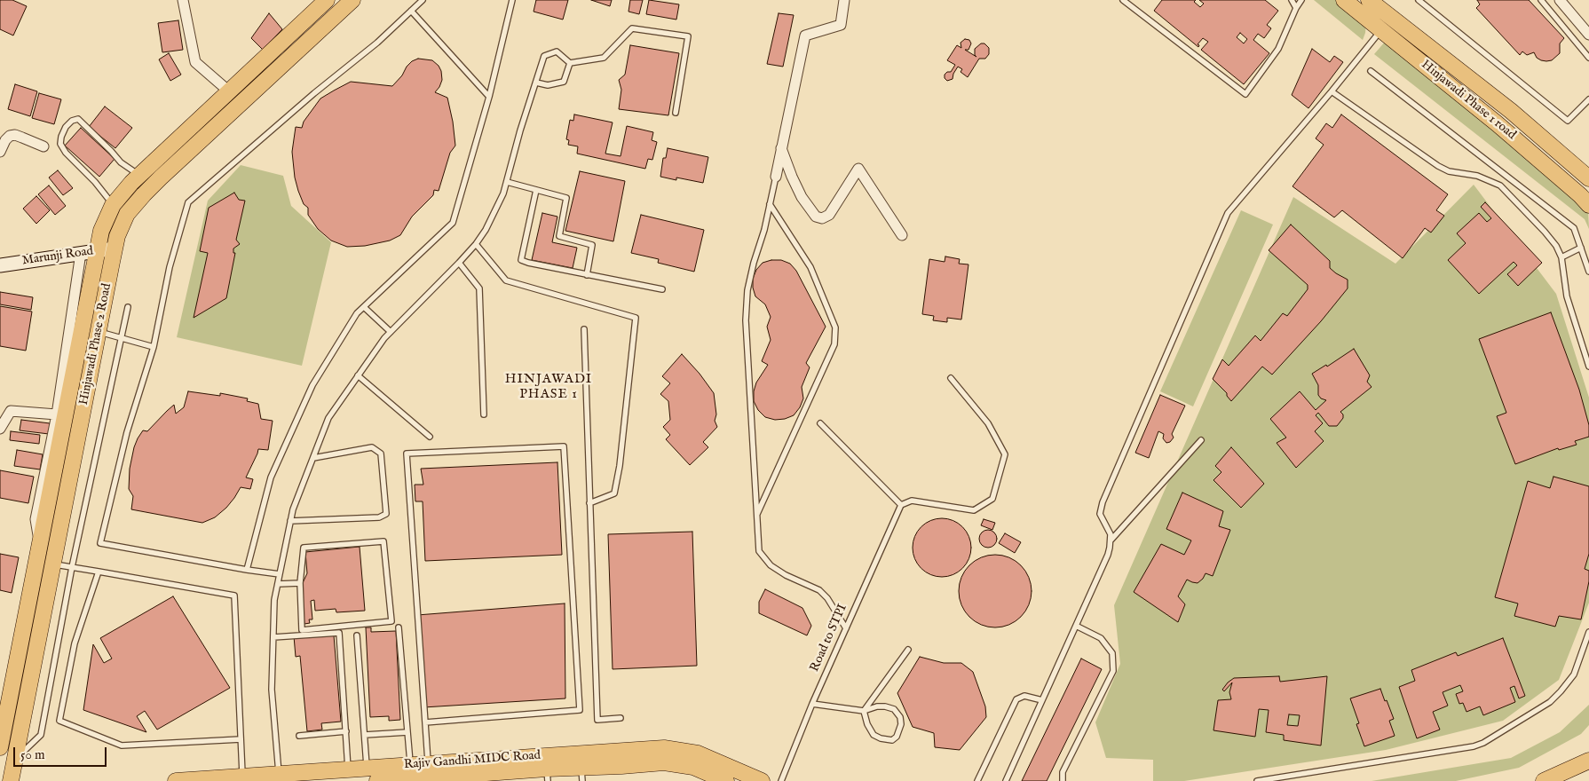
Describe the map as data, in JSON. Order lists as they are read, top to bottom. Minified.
{"streets":{"main road":["Hinjawadi Phase 1 road","Hinjawadi Phase 2 Road","Rajiv Gandhi MIDC Road"],"street":["Marunji Road"],"lane":["Road to STPI"]},"crossings":[["Marunji Road","Hinjawadi Phase 2 Road"]],"districts":["HINJAWADI PHASE 1"],"scale_bar":"50 m"}
